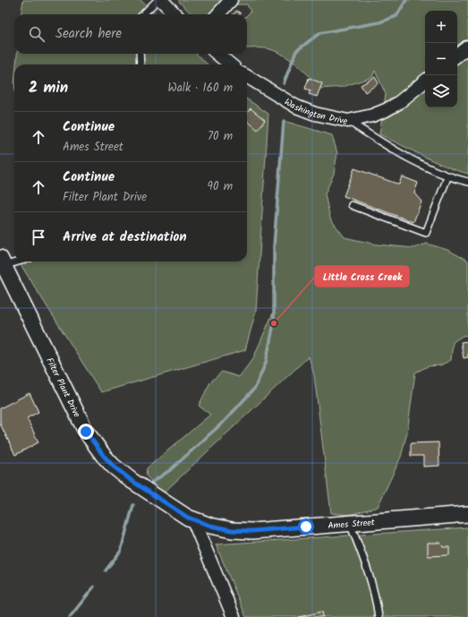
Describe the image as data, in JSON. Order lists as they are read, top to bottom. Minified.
{"streets":{"street":["Washington Drive","Filter Plant Drive","Ames Street"]},"crossings":[["Filter Plant Drive","Ames Street"]],"places":["Little Cross Creek"],"page":{"map_buttons":["+","−"],"search":"Search here","heading":["2 min","Walk · 160 m"],"list":[["Continue","Ames Street","70 m"],["Continue","Filter Plant Drive","90 m"],"Arrive at destination"]}}
